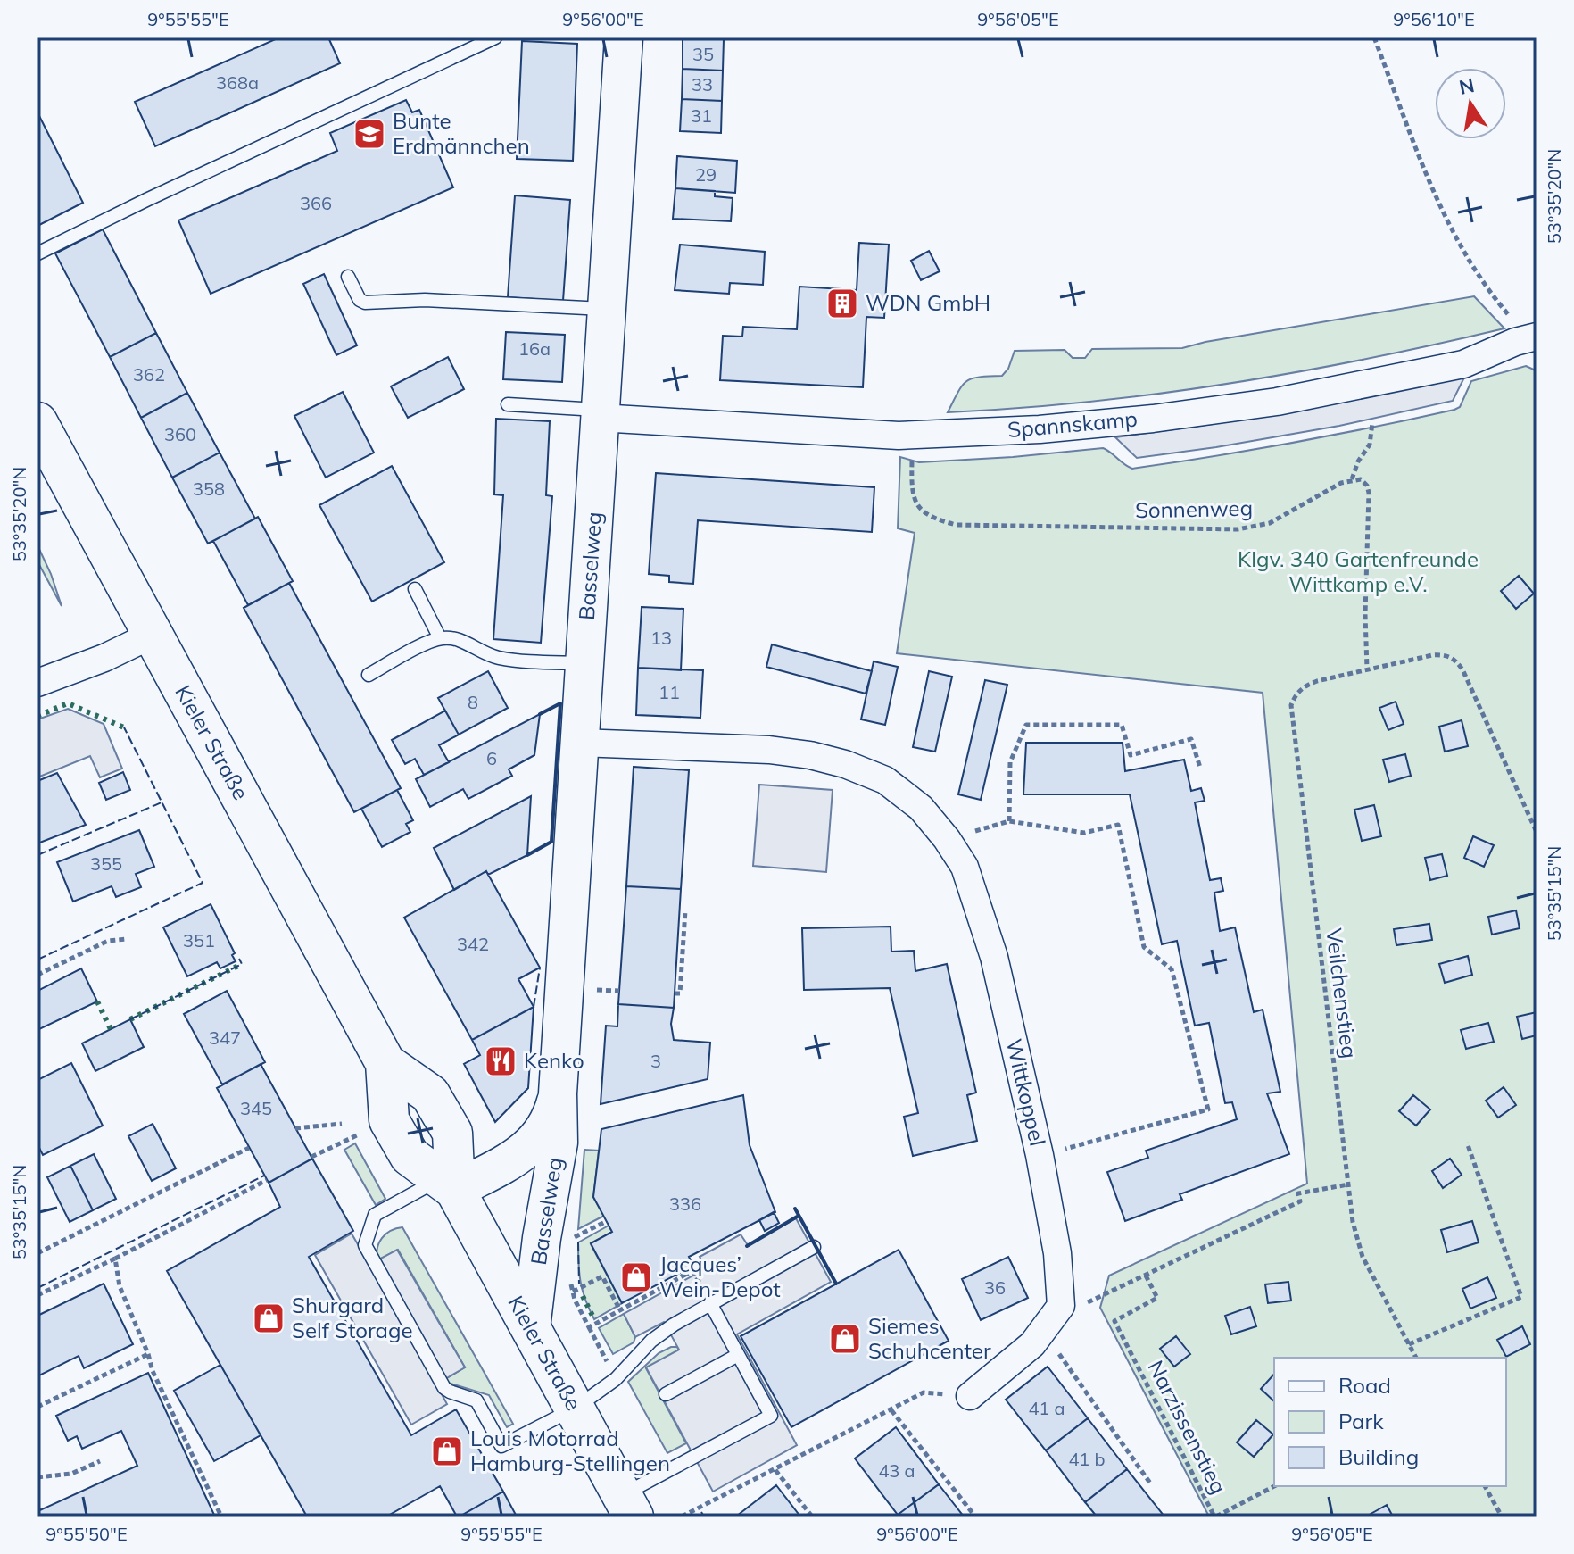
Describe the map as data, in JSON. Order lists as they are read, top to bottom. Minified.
{"streets":{"main road":["Kieler Straße"],"street":["Spannskamp","Basselweg","Wittkoppel"],"path":["Sonnenweg","Veilchenstieg","Narzissenstieg"]},"crossings":[["Spannskamp","Sonnenweg"],["Spannskamp","Basselweg"],["Basselweg","Kieler Straße"],["Basselweg","Wittkoppel"]],"parks":["Klgv. 340 Gartenfreunde Wittkamp e.V."],"places":{"school or university":["Bunte Erdmännchen"],"building":["WDN GmbH"],"restaurant":["Kenko"],"shop":["Jacques’ Wein-Depot","Shurgard Self Storage","Siemes Schuhcenter","Louis Motorrad Hamburg-Stellingen"]},"house_numbers":["35","368a","33","31","29","366","16a","362","360","358","13","11","8","6","355","351","342","347","3","345","336","36","41 a","41 b","43 a"],"legend":["Road","Park","Building"],"north":"top","coordinates":["9°55'55\"E","9°56'00\"E","9°56'05\"E","9°56'10\"E","53°35'20\"N","53°35'15\"N","9°55'50\"E"]}
